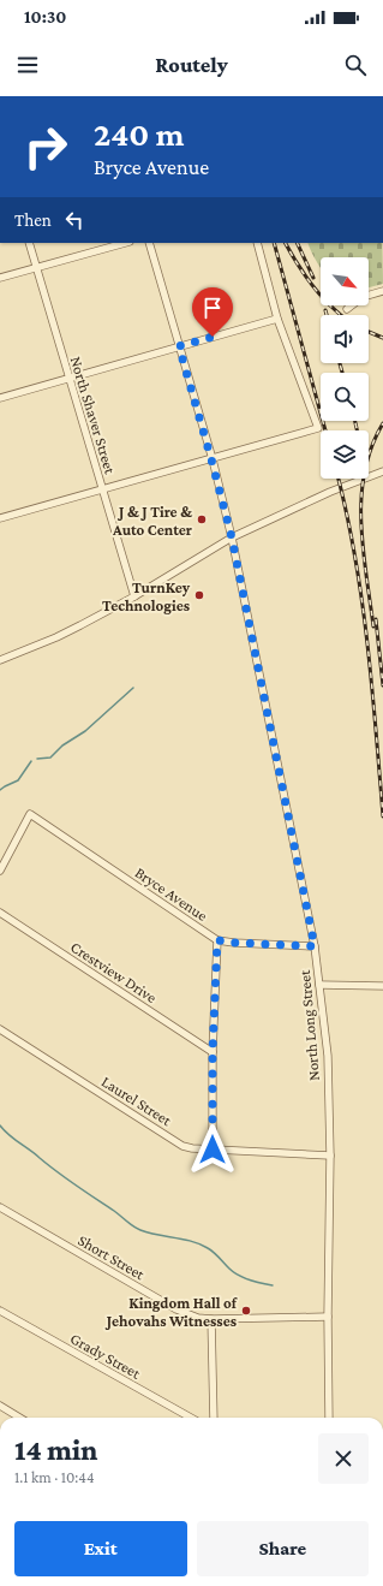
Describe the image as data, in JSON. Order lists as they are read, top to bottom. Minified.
{"streets":{"street":["North Shaver Street","Bryce Avenue","Crestview Drive","North Long Street","Laurel Street","Short Street","Grady Street"]},"crossings":[["Bryce Avenue","North Long Street"],["North Long Street","Laurel Street"],["North Long Street","Short Street"]],"places":["J & J Tire & Auto Center","TurnKey Technologies","Kingdom Hall of Jehovahs Witnesses"],"north":"bottom right","page":{"status":"10:30","header":"Routely","turn":["240 m","Bryce Avenue"],"then":"Then","heading":["14 min","1.1 km · 10:44"],"buttons":["Exit","Share"]}}
